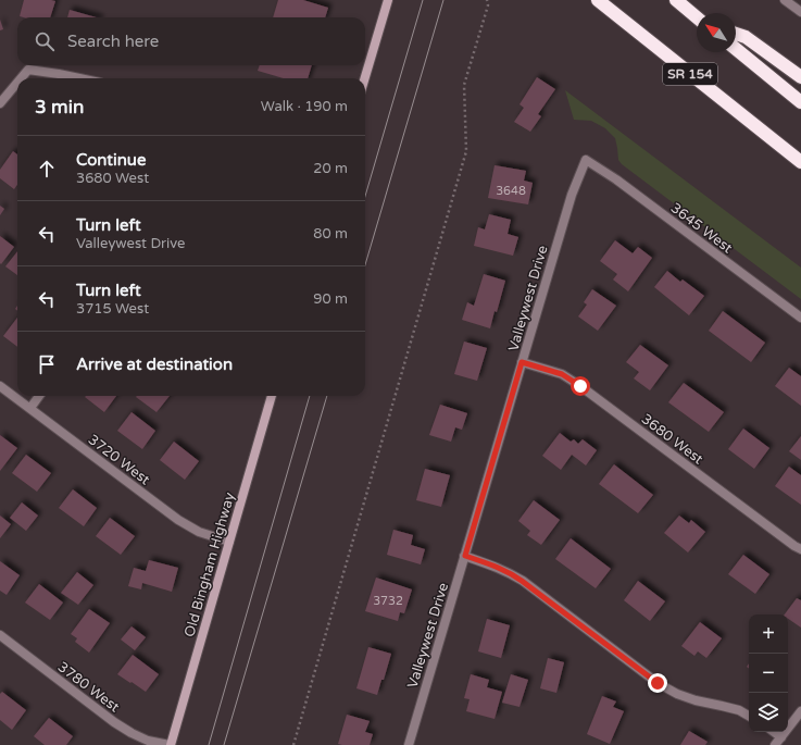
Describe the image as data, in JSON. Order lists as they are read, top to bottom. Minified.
{"streets":{"highway":["SR 154"],"street":["3645 West","Valleywest Drive","3680 West","3720 West","Old Bingham Highway","3780 West"]},"crossings":[["3645 West","Valleywest Drive"],["Valleywest Drive","3680 West"],["3720 West","Old Bingham Highway"],["Old Bingham Highway","3780 West"]],"house_numbers":["3648","3732"],"north":"top left","page":{"search":"Search here","heading":["3 min","Walk · 190 m"],"list":[["Continue","3680 West","20 m"],["Turn left","Valleywest Drive","80 m"],["Turn left","3715 West","90 m"],"Arrive at destination"],"map_buttons":["+","−"]}}
